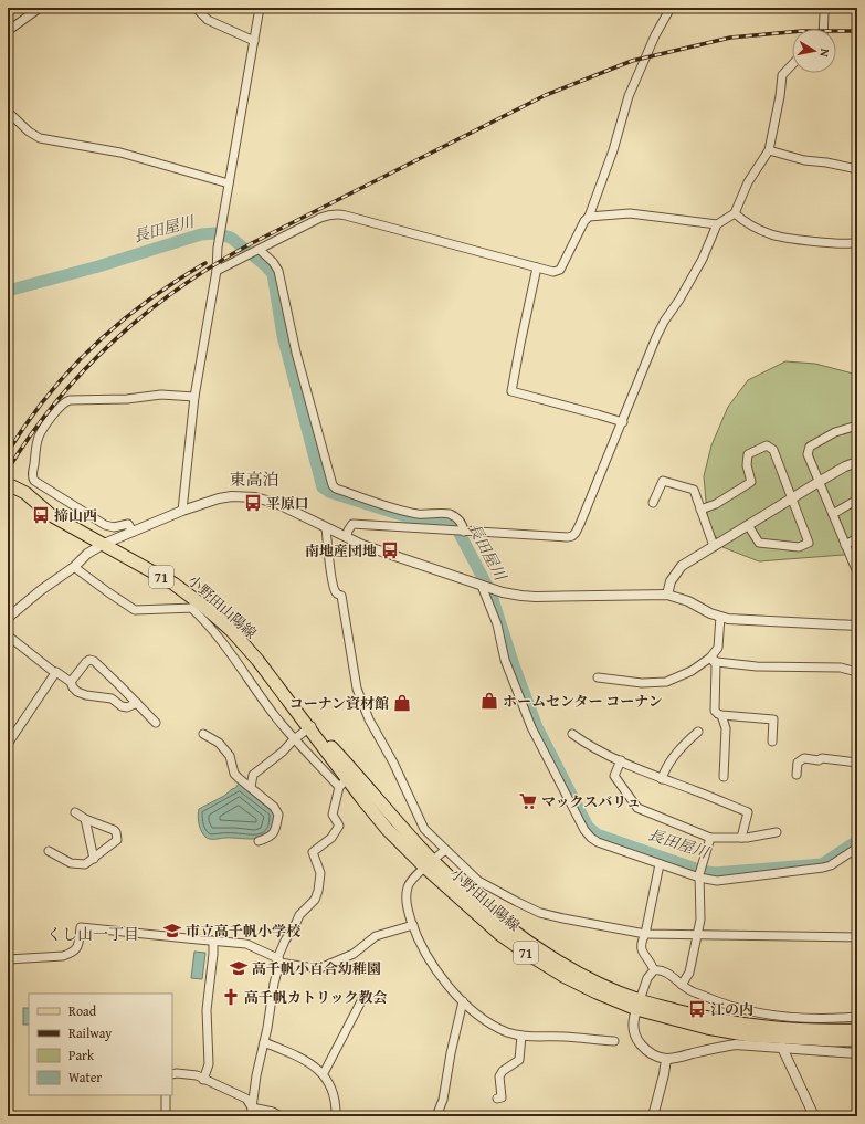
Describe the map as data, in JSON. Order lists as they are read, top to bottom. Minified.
{"streets":{"main road":["71","小野田山陽線"]},"districts":["東高泊","くし山一丁目"],"water":["長田屋川"],"places":{"bus stop":["平原口","揥山西","南地産団地","江の内"],"shop":["ホームセンター コーナン","コーナン資材館"],"supermarket":["マックスバリュ"],"school or university":["市立高千帆小学校","高千帆小百合幼稚園"],"church":["高千帆カトリック教会"]},"legend":["Road","Railway","Park","Water"],"north":"right"}
